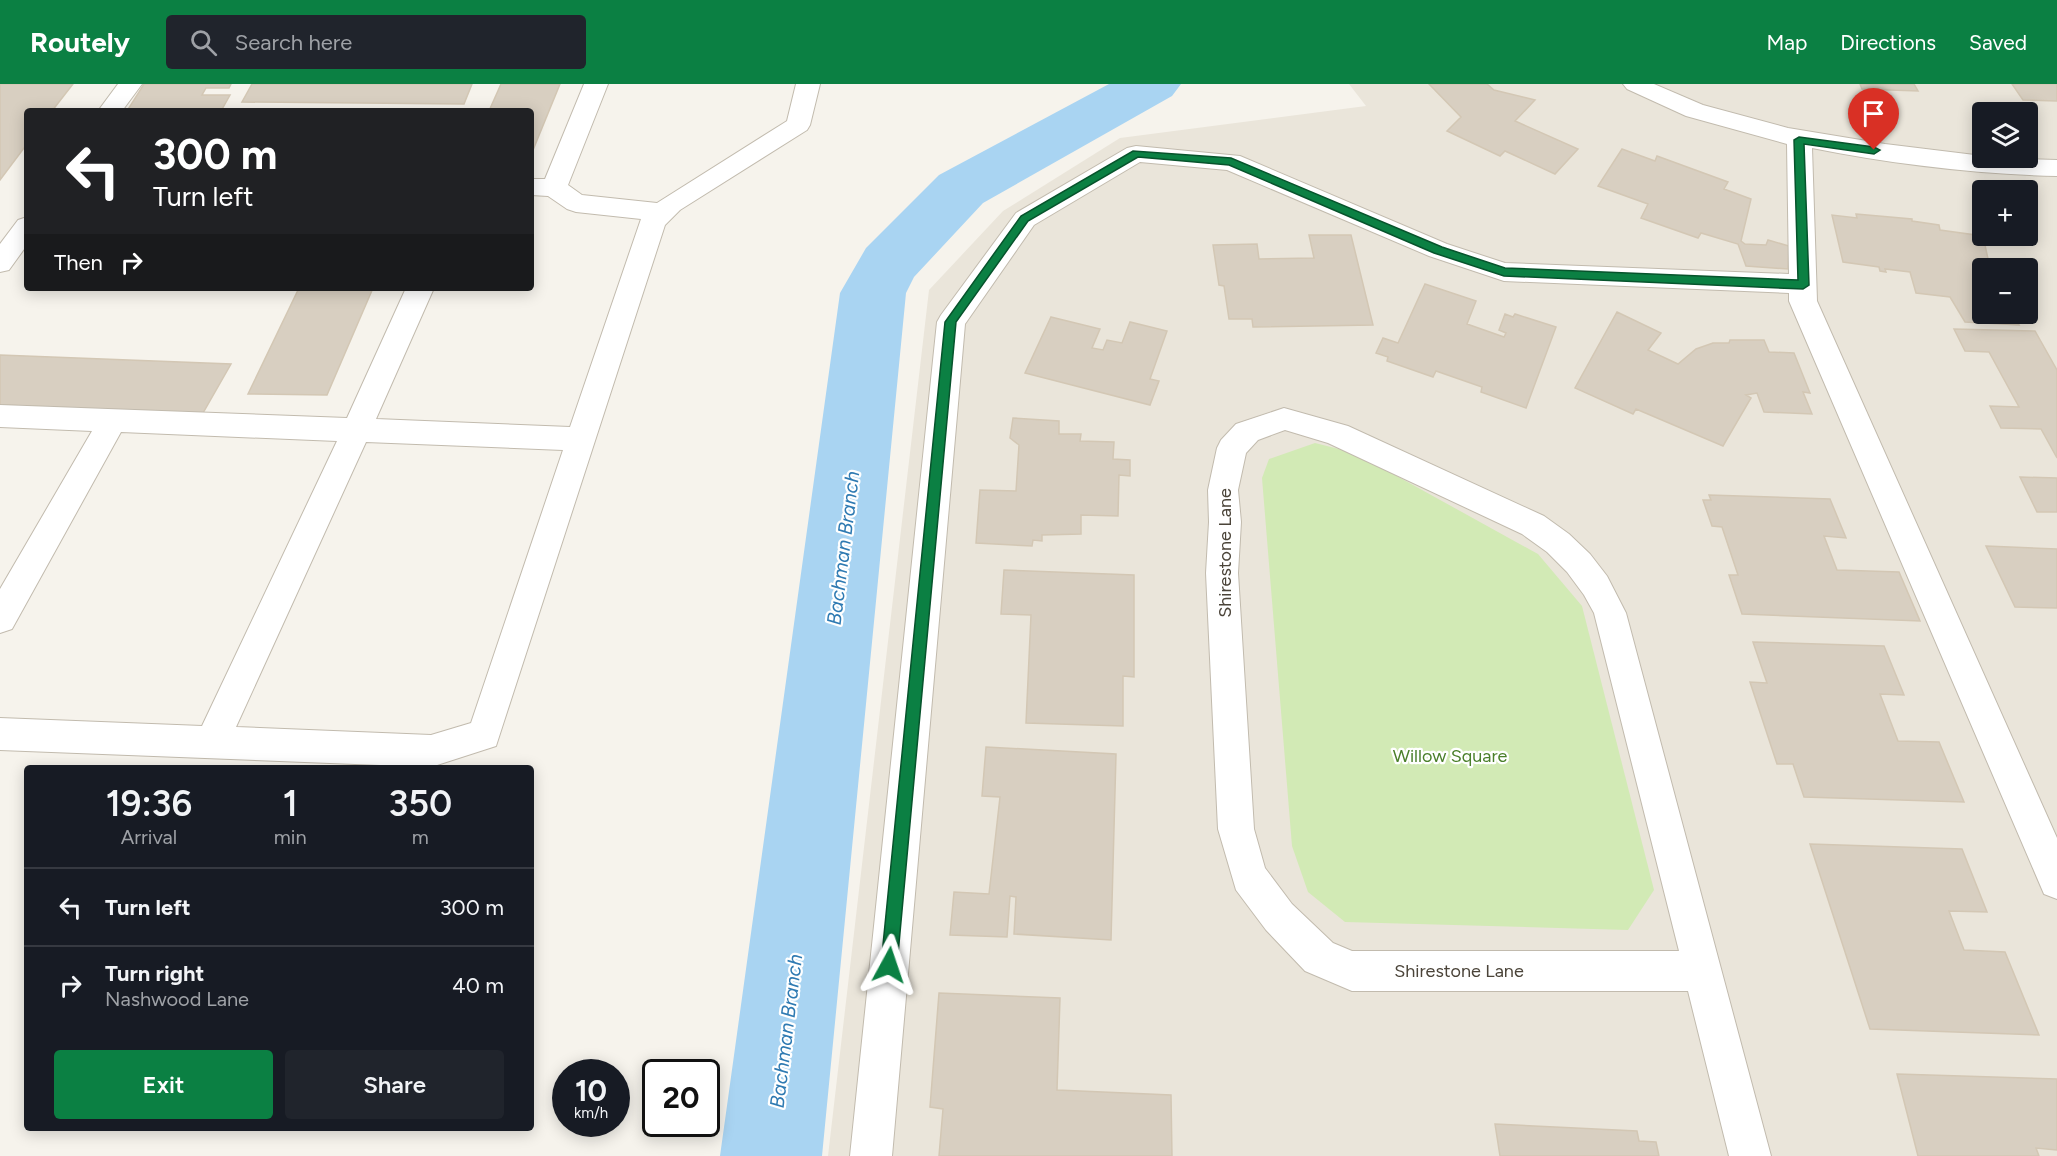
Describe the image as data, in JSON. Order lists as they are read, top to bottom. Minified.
{"streets":{"street":["Shirestone Lane"]},"water":["Bachman Branch"],"parks":["Willow Square"],"page":{"header":"Routely","search":"Search here","nav":["Map","Directions","Saved"],"map_buttons":["+","−"],"turn":["300 m","Turn left"],"then":"Then","eta":["19:36","Arrival","1","min","350","m"],"list":[{"name":"Turn left","value":"300 m"},{"name":"Turn right","note":"Nashwood Lane","value":"40 m"}],"buttons":["Exit","Share"],"speed":"10 km/h","limit":"20"}}
